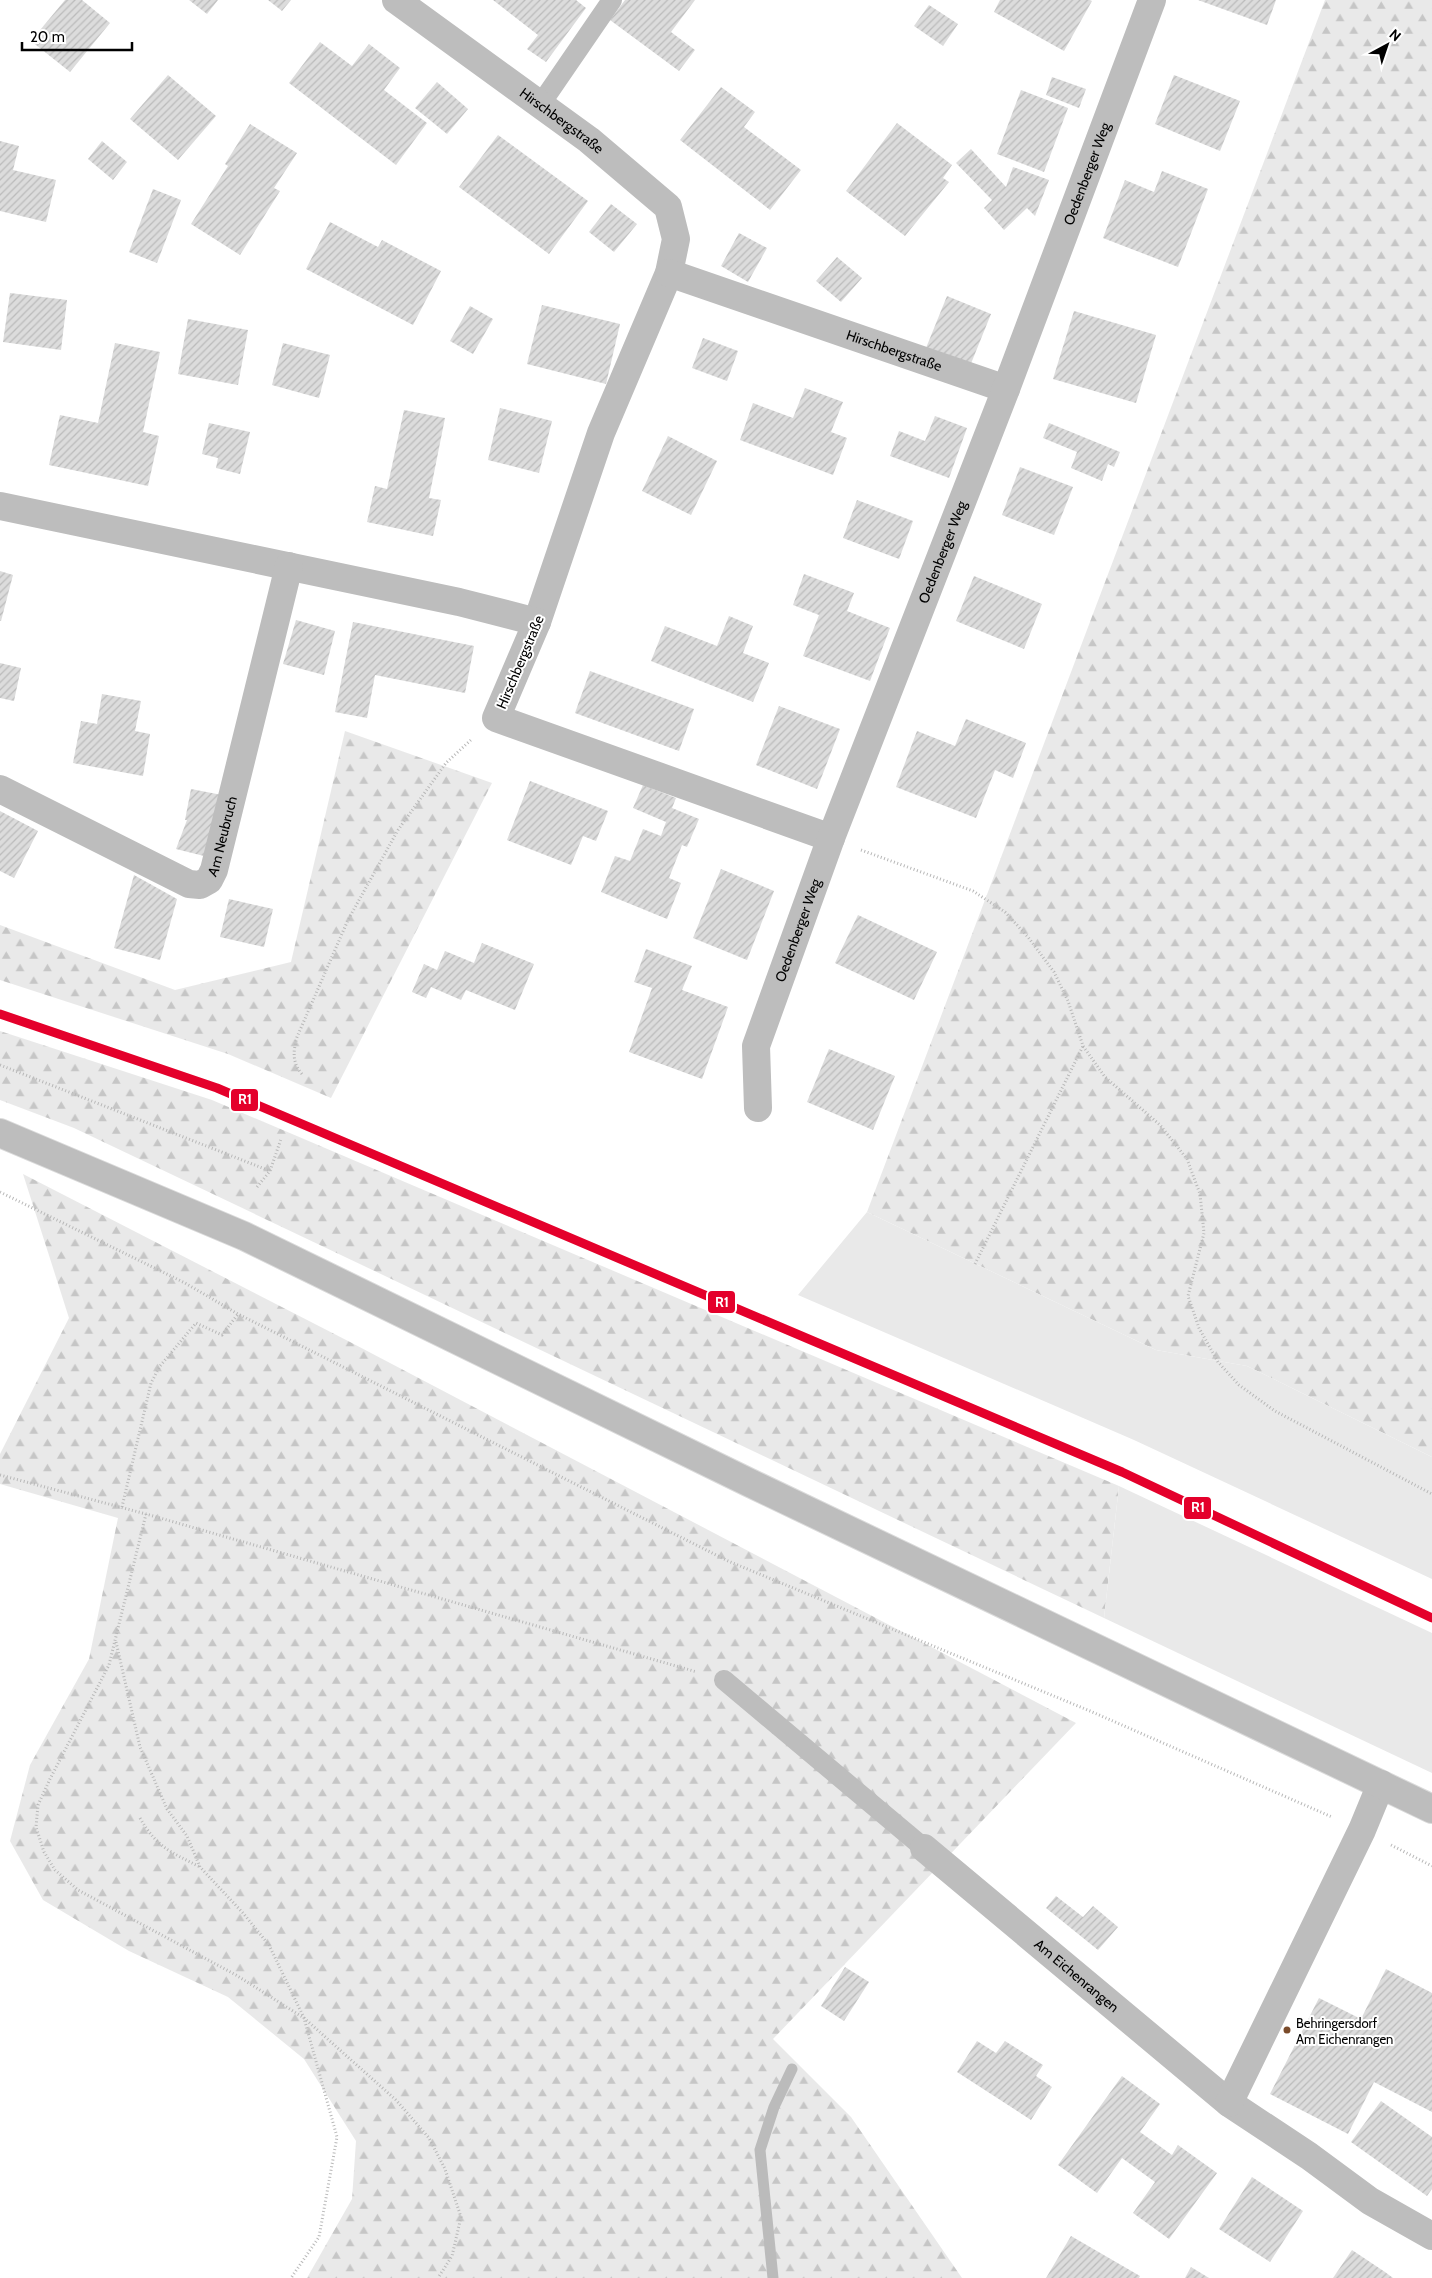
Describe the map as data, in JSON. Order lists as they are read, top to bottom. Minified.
{"streets":{"street":["Hirschbergstraße","Oedenberger Weg","Am Neubruch","Am Eichenrangen"]},"crossings":[["Hirschbergstraße","Oedenberger Weg"]],"places":["Behringersdorf Am Eichenrangen"],"lines":["transit line R1"],"scale_bar":"20 m","north":"top right"}
